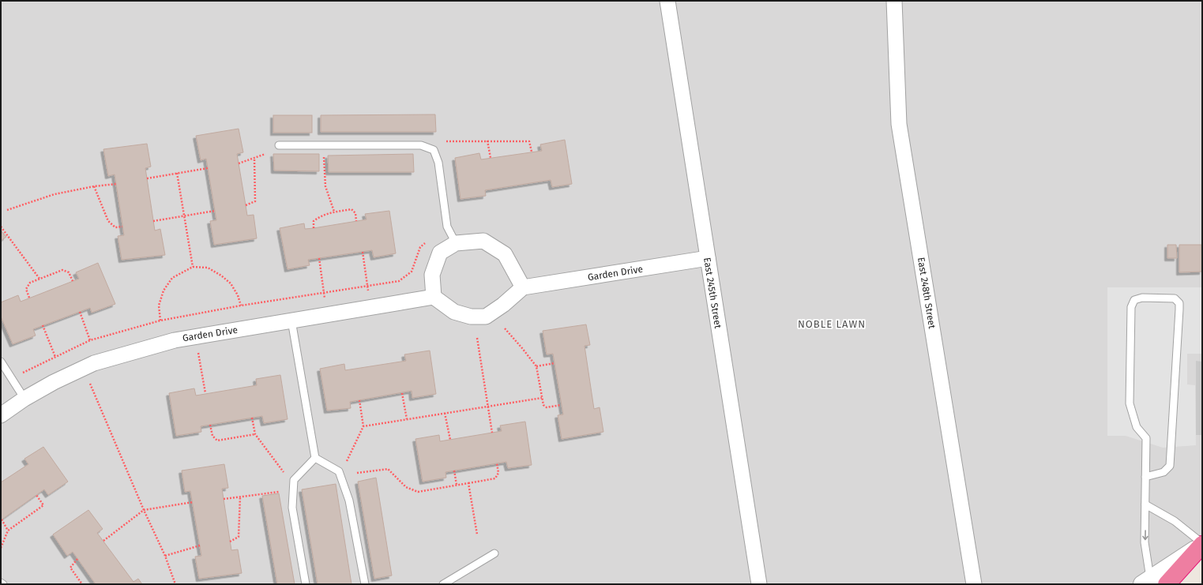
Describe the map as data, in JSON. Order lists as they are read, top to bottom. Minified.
{"streets":{"street":["Garden Drive","East 245th Street","East 248th Street"]},"crossings":[["Garden Drive","East 245th Street"]],"districts":["NOBLE LAWN"]}
